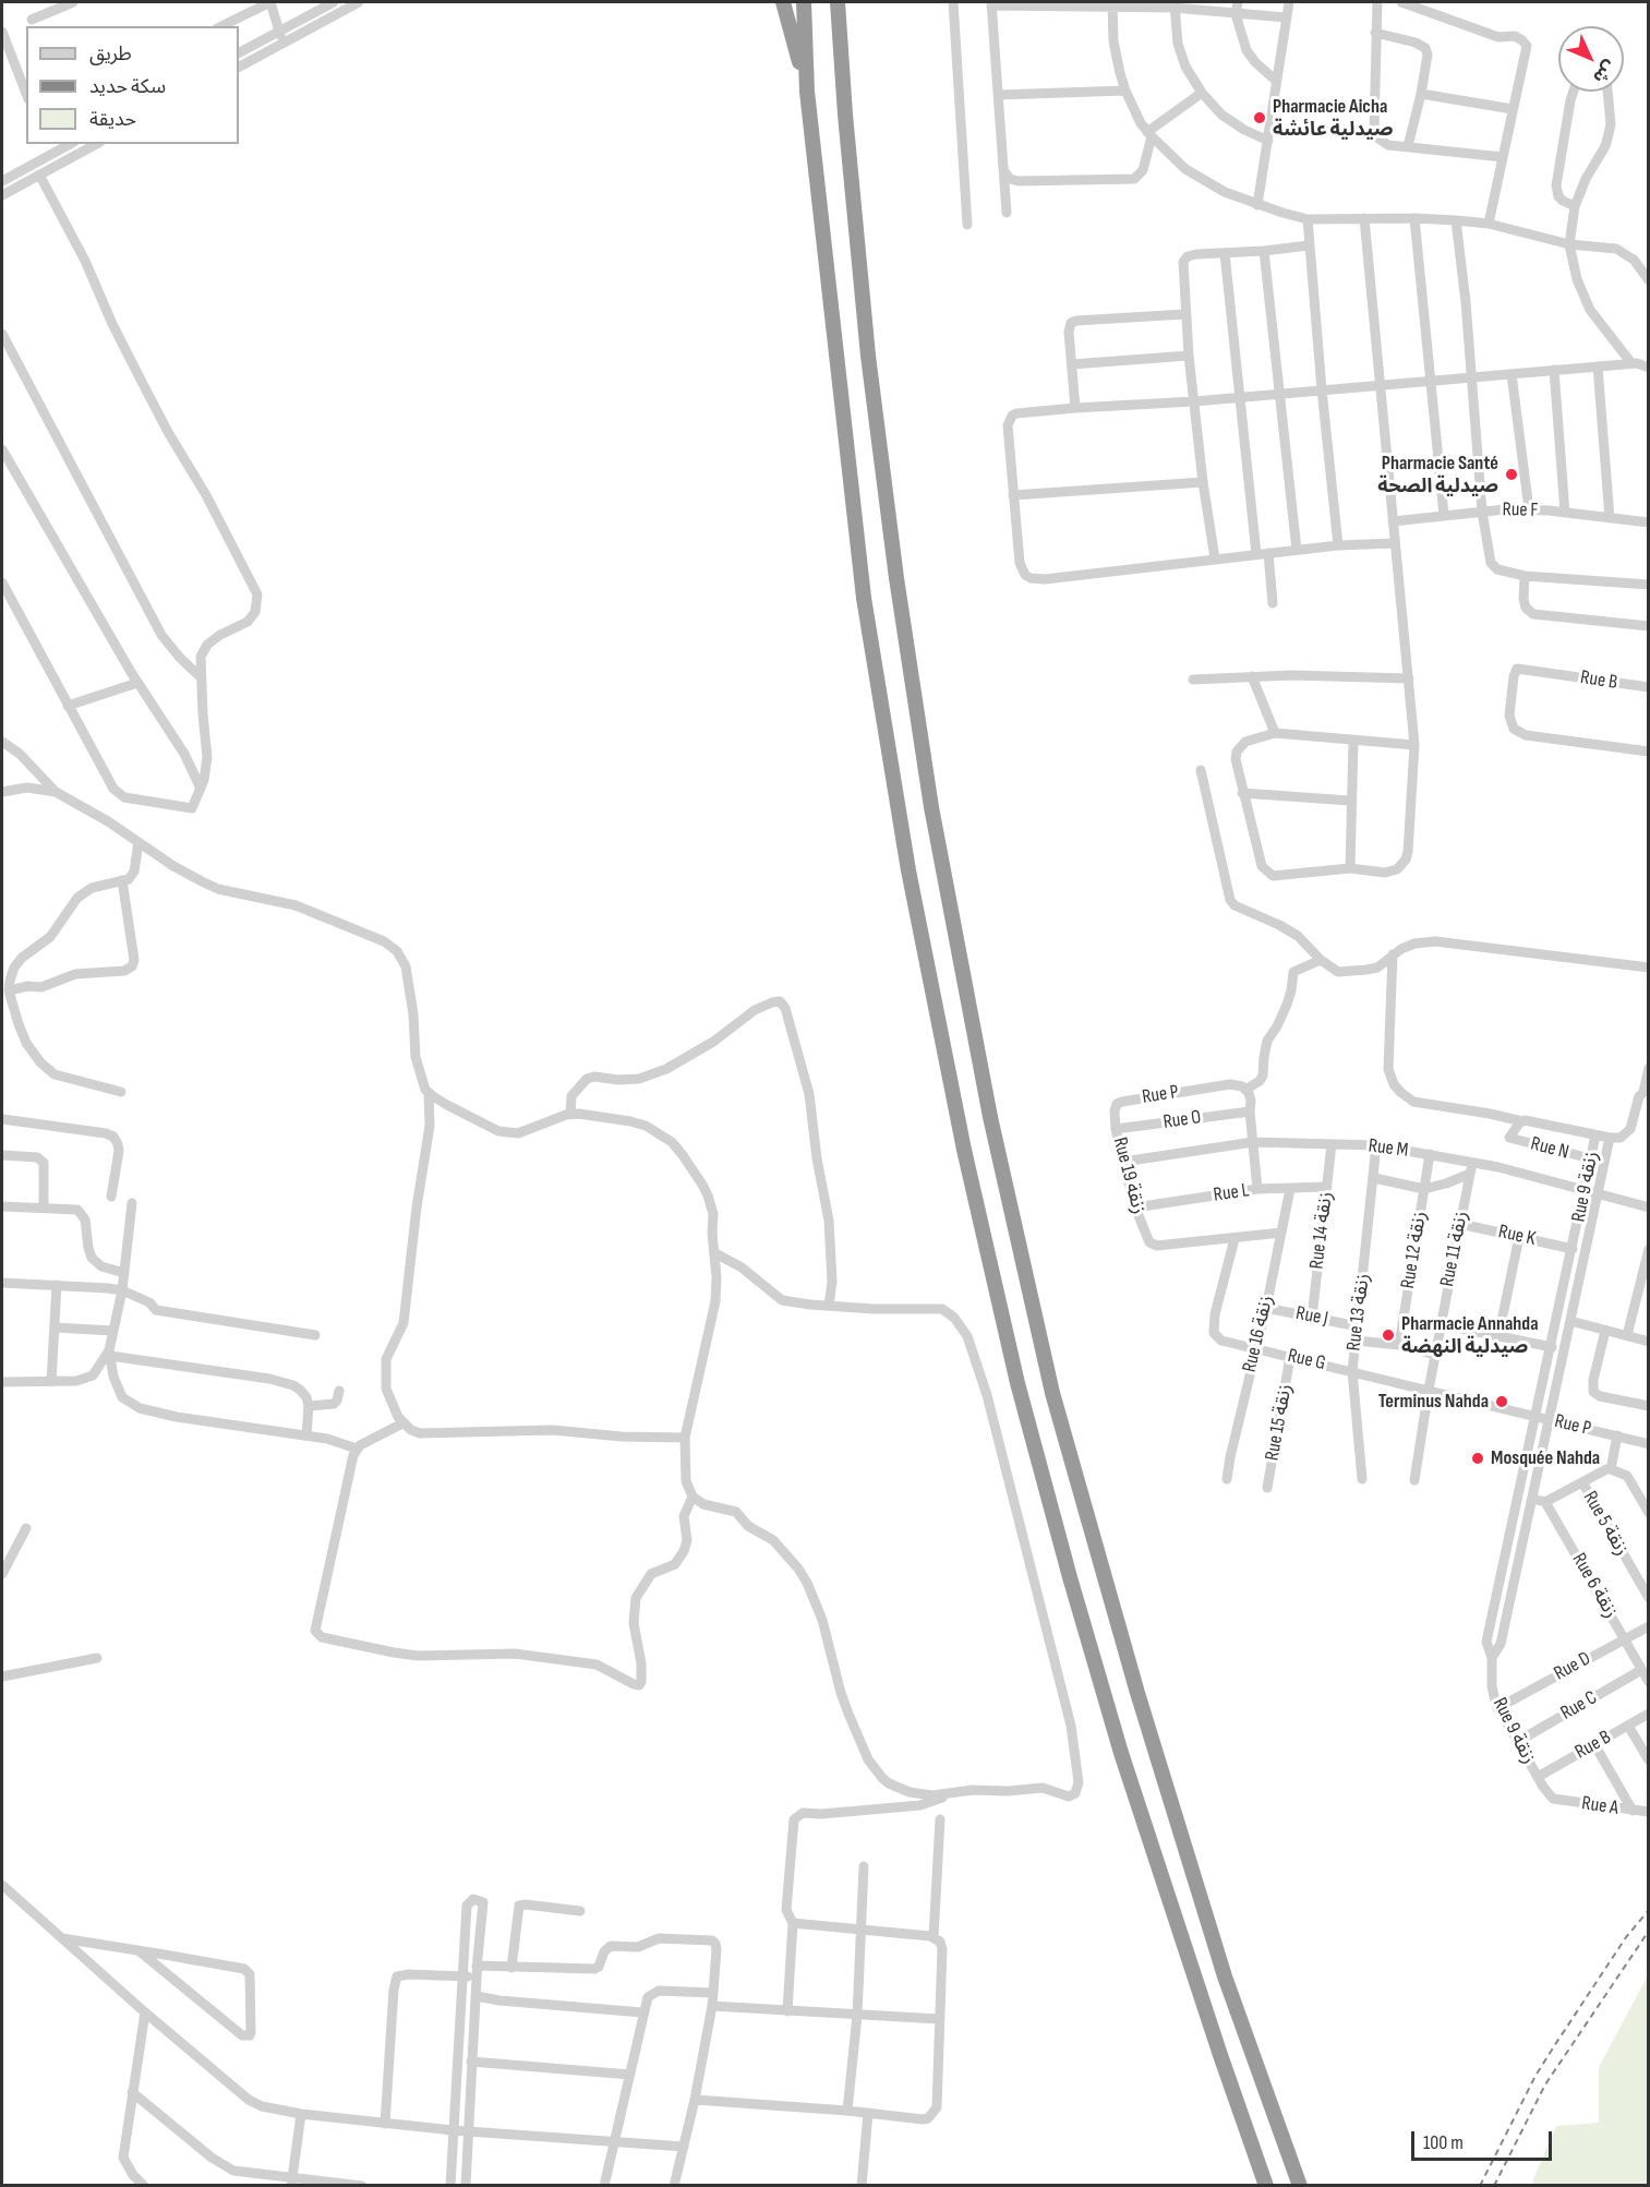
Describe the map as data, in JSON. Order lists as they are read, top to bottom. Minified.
{"streets":{"street":["Rue F","Rue B","Rue P","Rue O","Rue M","Rue N","Rue 19 زنقة","Rue 9 زنقة","Rue L","Rue 14 زنقة","Rue K","Rue 11 زنقة","Rue 12 زنقة","Rue 13 زنقة","Rue J","Rue 16 زنقة","Rue G","Rue 15 زنقة","Rue 5 زنقة","Rue 6 زنقة","Rue D","Rue C","Rue A"]},"crossings":[["Rue B","Rue 9 زنقة"],["Rue P","Rue 19 زنقة"],["Rue P","Rue 9 زنقة"],["Rue P","Rue G"],["Rue O","Rue 19 زنقة"],["Rue M","Rue 19 زنقة"],["Rue M","Rue 9 زنقة"],["Rue M","Rue 14 زنقة"],["Rue M","Rue 11 زنقة"],["Rue M","Rue 12 زنقة"],["Rue M","Rue 13 زنقة"],["Rue N","Rue 9 زنقة"],["Rue 19 زنقة","Rue L"],["Rue 19 زنقة","Rue G"],["Rue 9 زنقة","Rue K"],["Rue 9 زنقة","Rue D"],["Rue 9 زنقة","Rue C"],["Rue 9 زنقة","Rue A"],["Rue L","Rue 14 زنقة"],["Rue L","Rue 16 زنقة"],["Rue 14 زنقة","Rue J"],["Rue K","Rue 11 زنقة"],["Rue 11 زنقة","Rue G"],["Rue 13 زنقة","Rue J"],["Rue 13 زنقة","Rue G"],["Rue J","Rue 16 زنقة"],["Rue 16 زنقة","Rue G"],["Rue G","Rue 15 زنقة"],["Rue 6 زنقة","Rue D"],["Rue 6 زنقة","Rue C"]],"places":["Pharmacie Aicha صيدلية عائشة","Pharmacie Santé صيدلية الصحة","Pharmacie Annahda صيدلية النهضة","Terminus Nahda","Mosquée Nahda"],"legend":["طريق","سكة حديد","حديقة"],"scale_bar":"100 m","north":"bottom right"}
